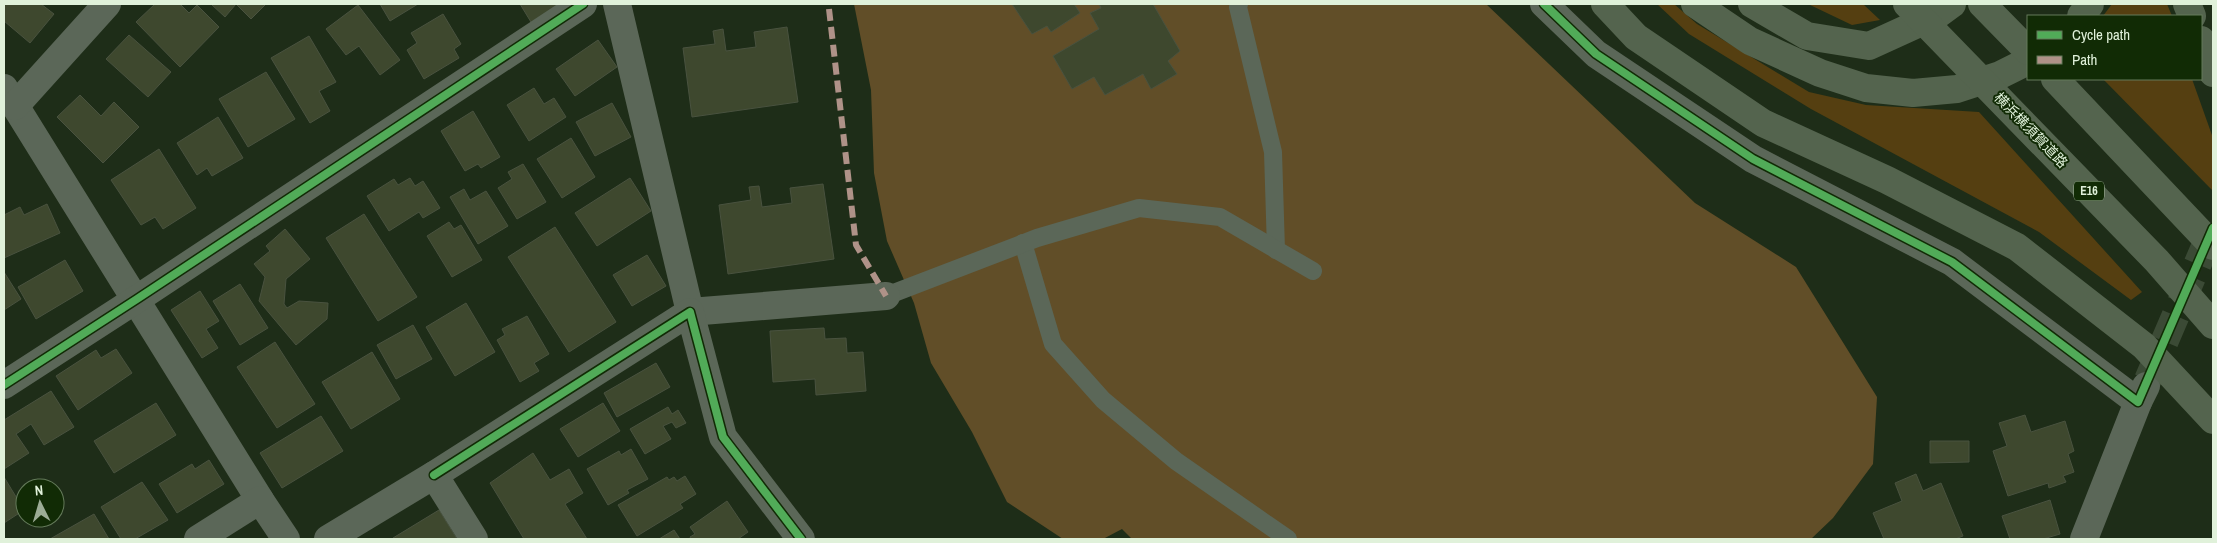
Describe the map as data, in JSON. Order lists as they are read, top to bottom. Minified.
{"streets":{"highway":["横浜横須賀道路","E16"]},"legend":["Cycle path","Path"],"north":"top"}
